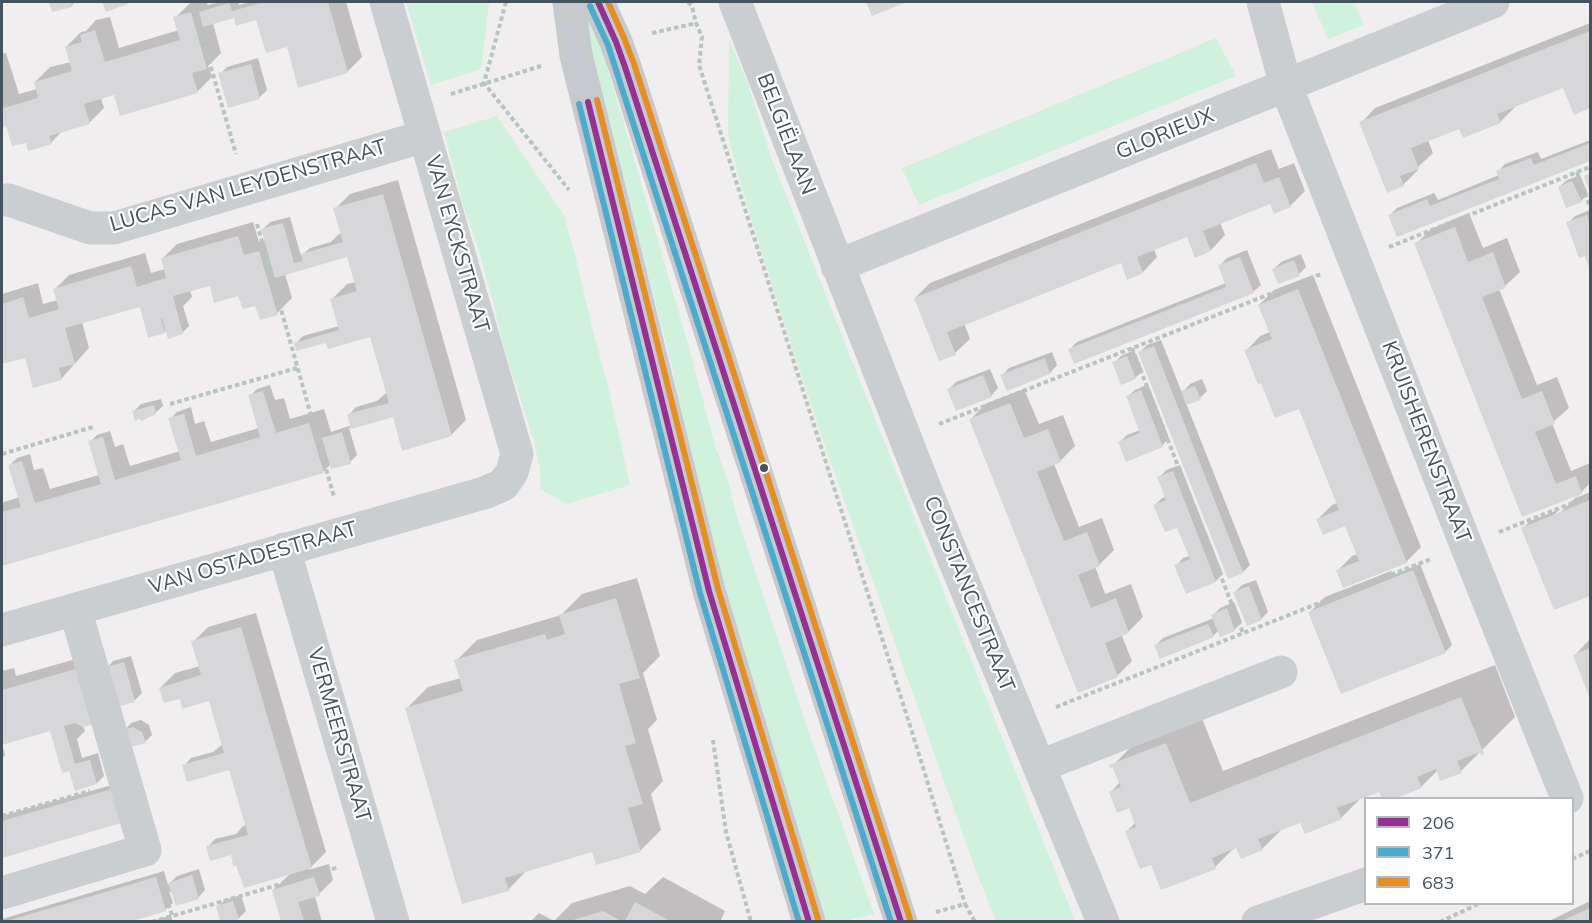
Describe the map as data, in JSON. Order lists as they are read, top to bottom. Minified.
{"streets":{"street":["BELGIËLAAN","GLORIEUX","LUCAS VAN LEYDENSTRAAT","VAN EYCKSTRAAT","KRUISHERENSTRAAT","VAN OSTADESTRAAT","CONSTANCESTRAAT","VERMEERSTRAAT"]},"crossings":[["BELGIËLAAN","GLORIEUX"],["BELGIËLAAN","CONSTANCESTRAAT"],["GLORIEUX","KRUISHERENSTRAAT"],["GLORIEUX","CONSTANCESTRAAT"],["LUCAS VAN LEYDENSTRAAT","VAN EYCKSTRAAT"],["VAN EYCKSTRAAT","VAN OSTADESTRAAT"],["VAN OSTADESTRAAT","VERMEERSTRAAT"]],"lines":["transit line 206","transit line 683","transit line 371"],"legend":["206","371","683"]}
